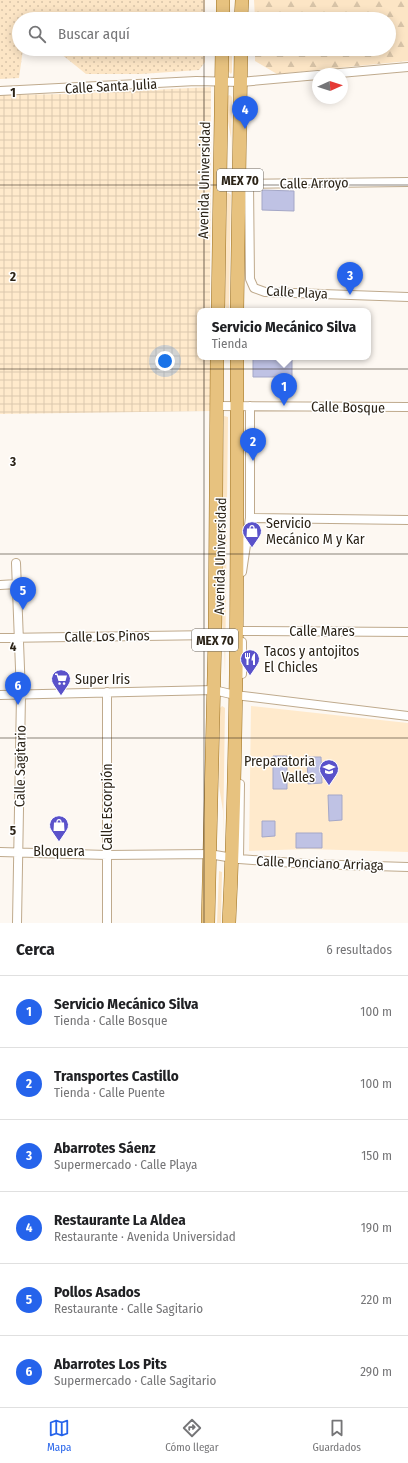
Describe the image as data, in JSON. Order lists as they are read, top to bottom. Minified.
{"streets":{"main road":["Avenida Universidad","MEX 70"],"street":["Calle Santa Julia","Calle Arroyo","Calle Playa","Calle Bosque","Calle Mares","Calle Los Pinos","Calle Sagitario","Calle Escorpión","Calle Ponciano Arriaga"]},"crossings":[["Calle Santa Julia","Avenida Universidad"],["Calle Santa Julia","MEX 70"],["Avenida Universidad","Calle Arroyo"],["Avenida Universidad","Calle Bosque"],["Avenida Universidad","Calle Mares"],["Avenida Universidad","Calle Los Pinos"],["Avenida Universidad","Calle Ponciano Arriaga"],["MEX 70","Calle Arroyo"],["MEX 70","Calle Playa"],["Calle Arroyo","Calle Playa"],["Calle Los Pinos","Calle Sagitario"],["Calle Sagitario","Calle Ponciano Arriaga"],["Calle Escorpión","Calle Ponciano Arriaga"]],"places":{"shop":["Servicio Mecánico M y Kar","Bloquera"],"restaurant":["Tacos y antojitos El Chicles"],"supermarket":["Super Iris"],"school or university":["Preparatoria Valles"]},"north":"right","page":{"search":"Buscar aquí","pins":["4","3","1","2","5","6"],"popup":["Servicio Mecánico Silva","Tienda"],"heading":["Cerca","6 resultados"],"list":[{"mark":"1","name":"Servicio Mecánico Silva","note":"Tienda · Calle Bosque","value":"100 m"},{"mark":"2","name":"Transportes Castillo","note":"Tienda · Calle Puente","value":"100 m"},{"mark":"3","name":"Abarrotes Sáenz","note":"Supermercado · Calle Playa","value":"150 m"},{"mark":"4","name":"Restaurante La Aldea","note":"Restaurante · Avenida Universidad","value":"190 m"},{"mark":"5","name":"Pollos Asados","note":"Restaurante · Calle Sagitario","value":"220 m"},{"mark":"6","name":"Abarrotes Los Pits","note":"Supermercado · Calle Sagitario","value":"290 m"}],"nav":["Mapa","Cómo llegar","Guardados"]},"grid":{"rows":["1","2","3","4","5"]}}
